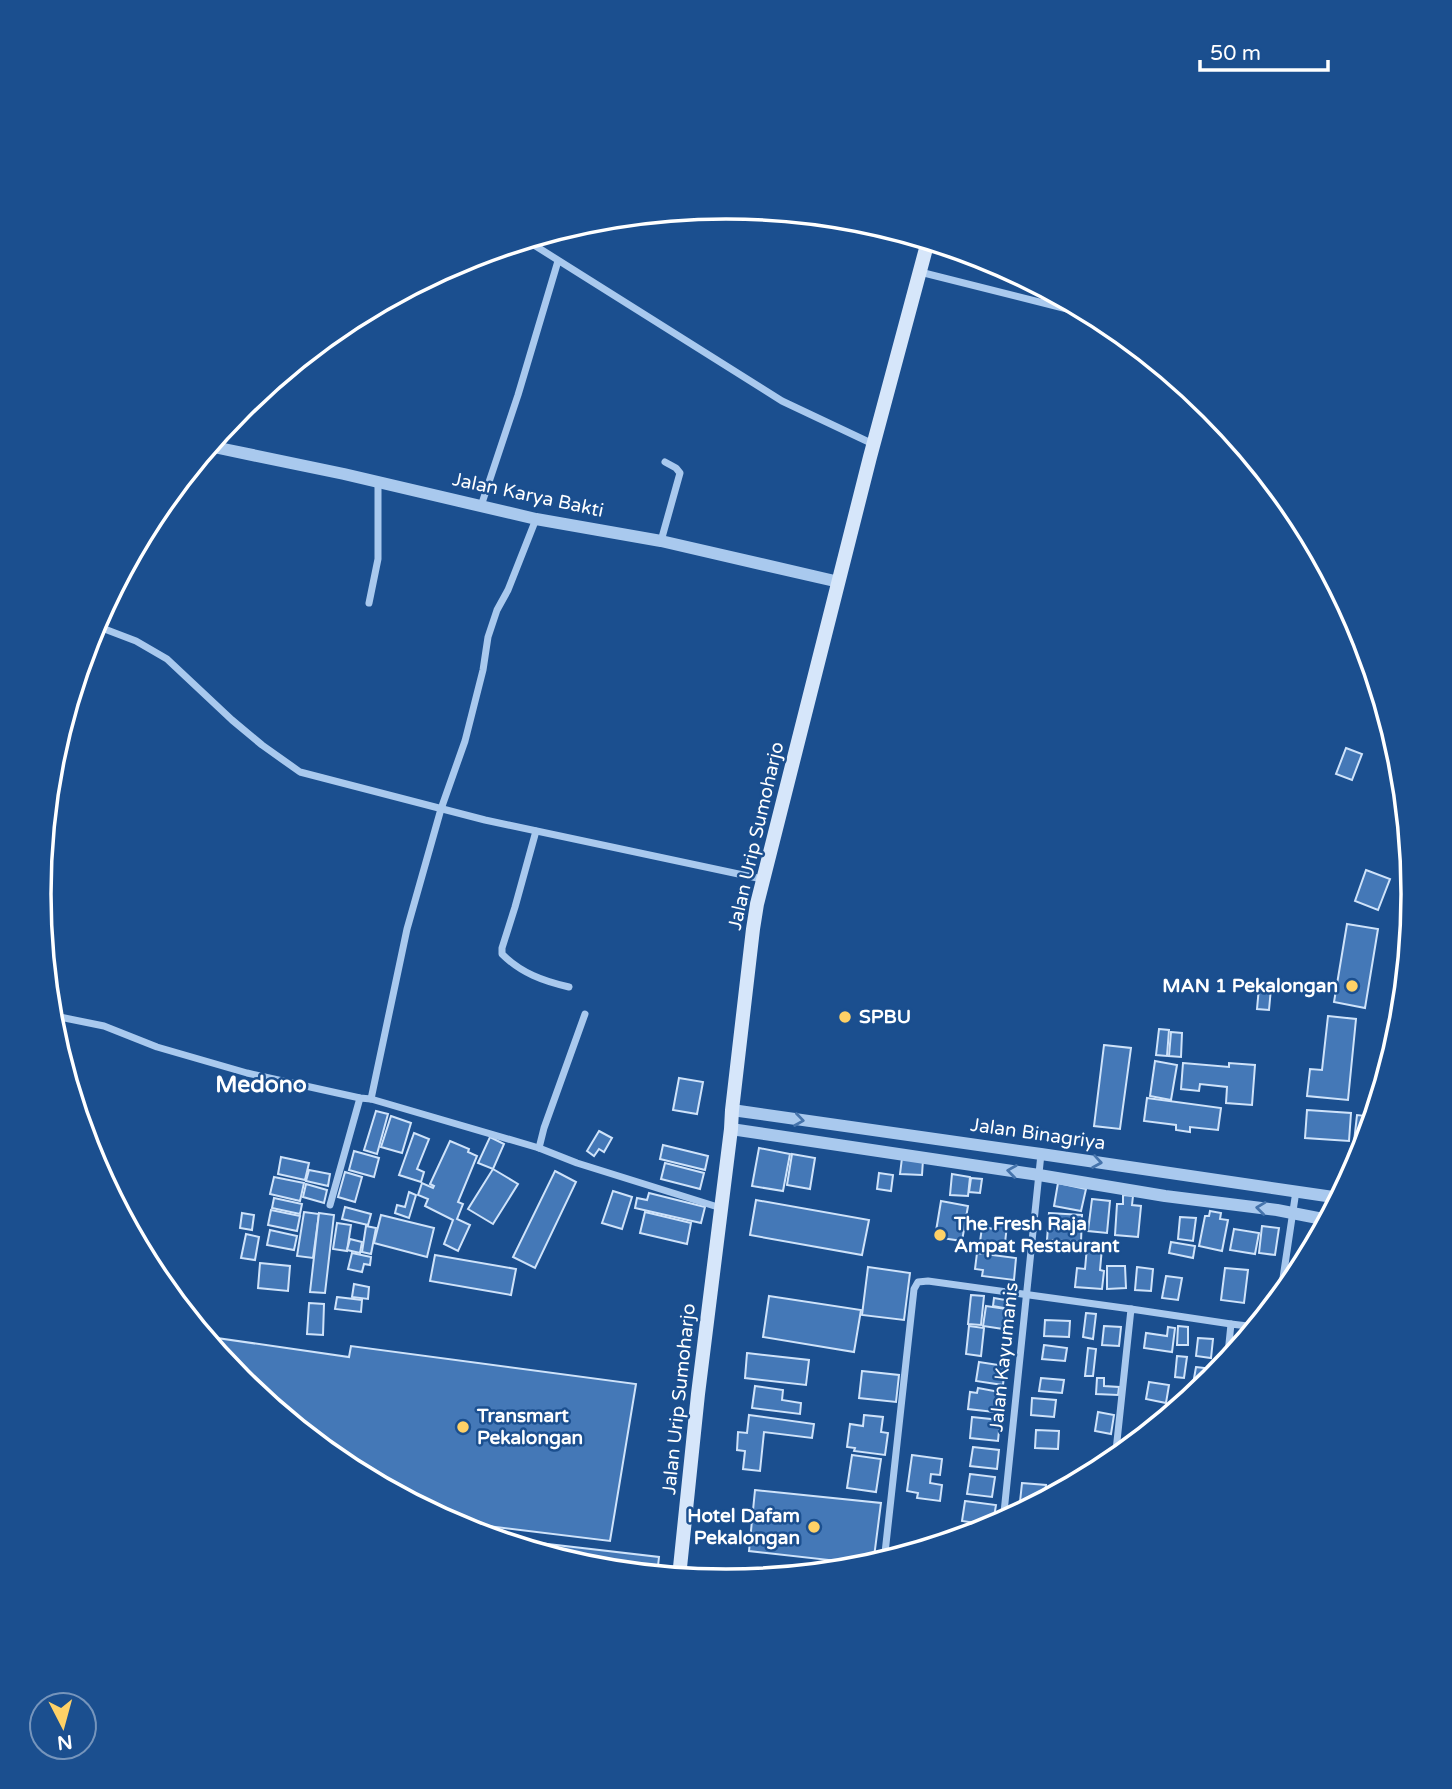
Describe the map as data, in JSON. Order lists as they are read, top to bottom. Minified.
{"streets":{"main road":["Jalan Urip Sumoharjo"],"street":["Jalan Karya Bakti","Jalan Binagriya","Jalan Kayumanis"]},"crossings":[["Jalan Karya Bakti","Jalan Urip Sumoharjo"],["Jalan Urip Sumoharjo","Jalan Binagriya"],["Jalan Binagriya","Jalan Kayumanis"]],"districts":["Medono"],"places":["MAN 1 Pekalongan","SPBU","The Fresh Raja Ampat Restaurant","Transmart Pekalongan","Hotel Dafam Pekalongan"],"scale_bar":"50 m","north":"bottom"}
